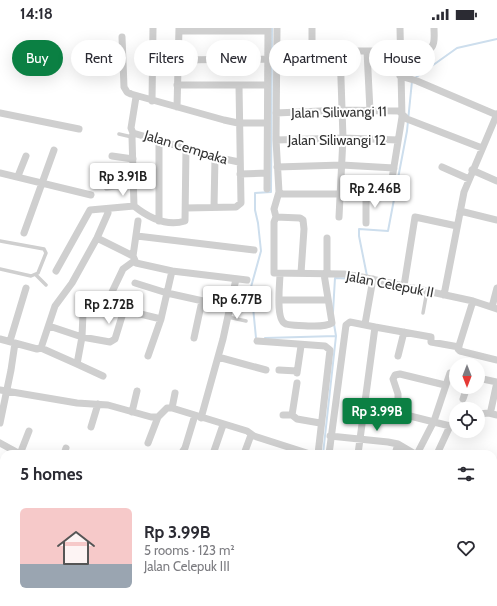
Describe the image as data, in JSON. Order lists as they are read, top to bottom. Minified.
{"streets":{"street":["Jalan Siliwangi 11","Jalan Siliwangi 12","Jalan Cempaka","Jalan Celepuk II"]},"north":"bottom","page":{"status":"14:18","chip":["Buy","Rent","Filters","New","Apartment","House"],"price":["Rp 3.91B","Rp 2.46B","Rp 6.77B","Rp 2.72B","Rp 3.99B"],"heading":"5 homes","list":[{"name":"Rp 3.99B","note":"5 rooms · 123 m² · Jalan Celepuk III"}]}}
